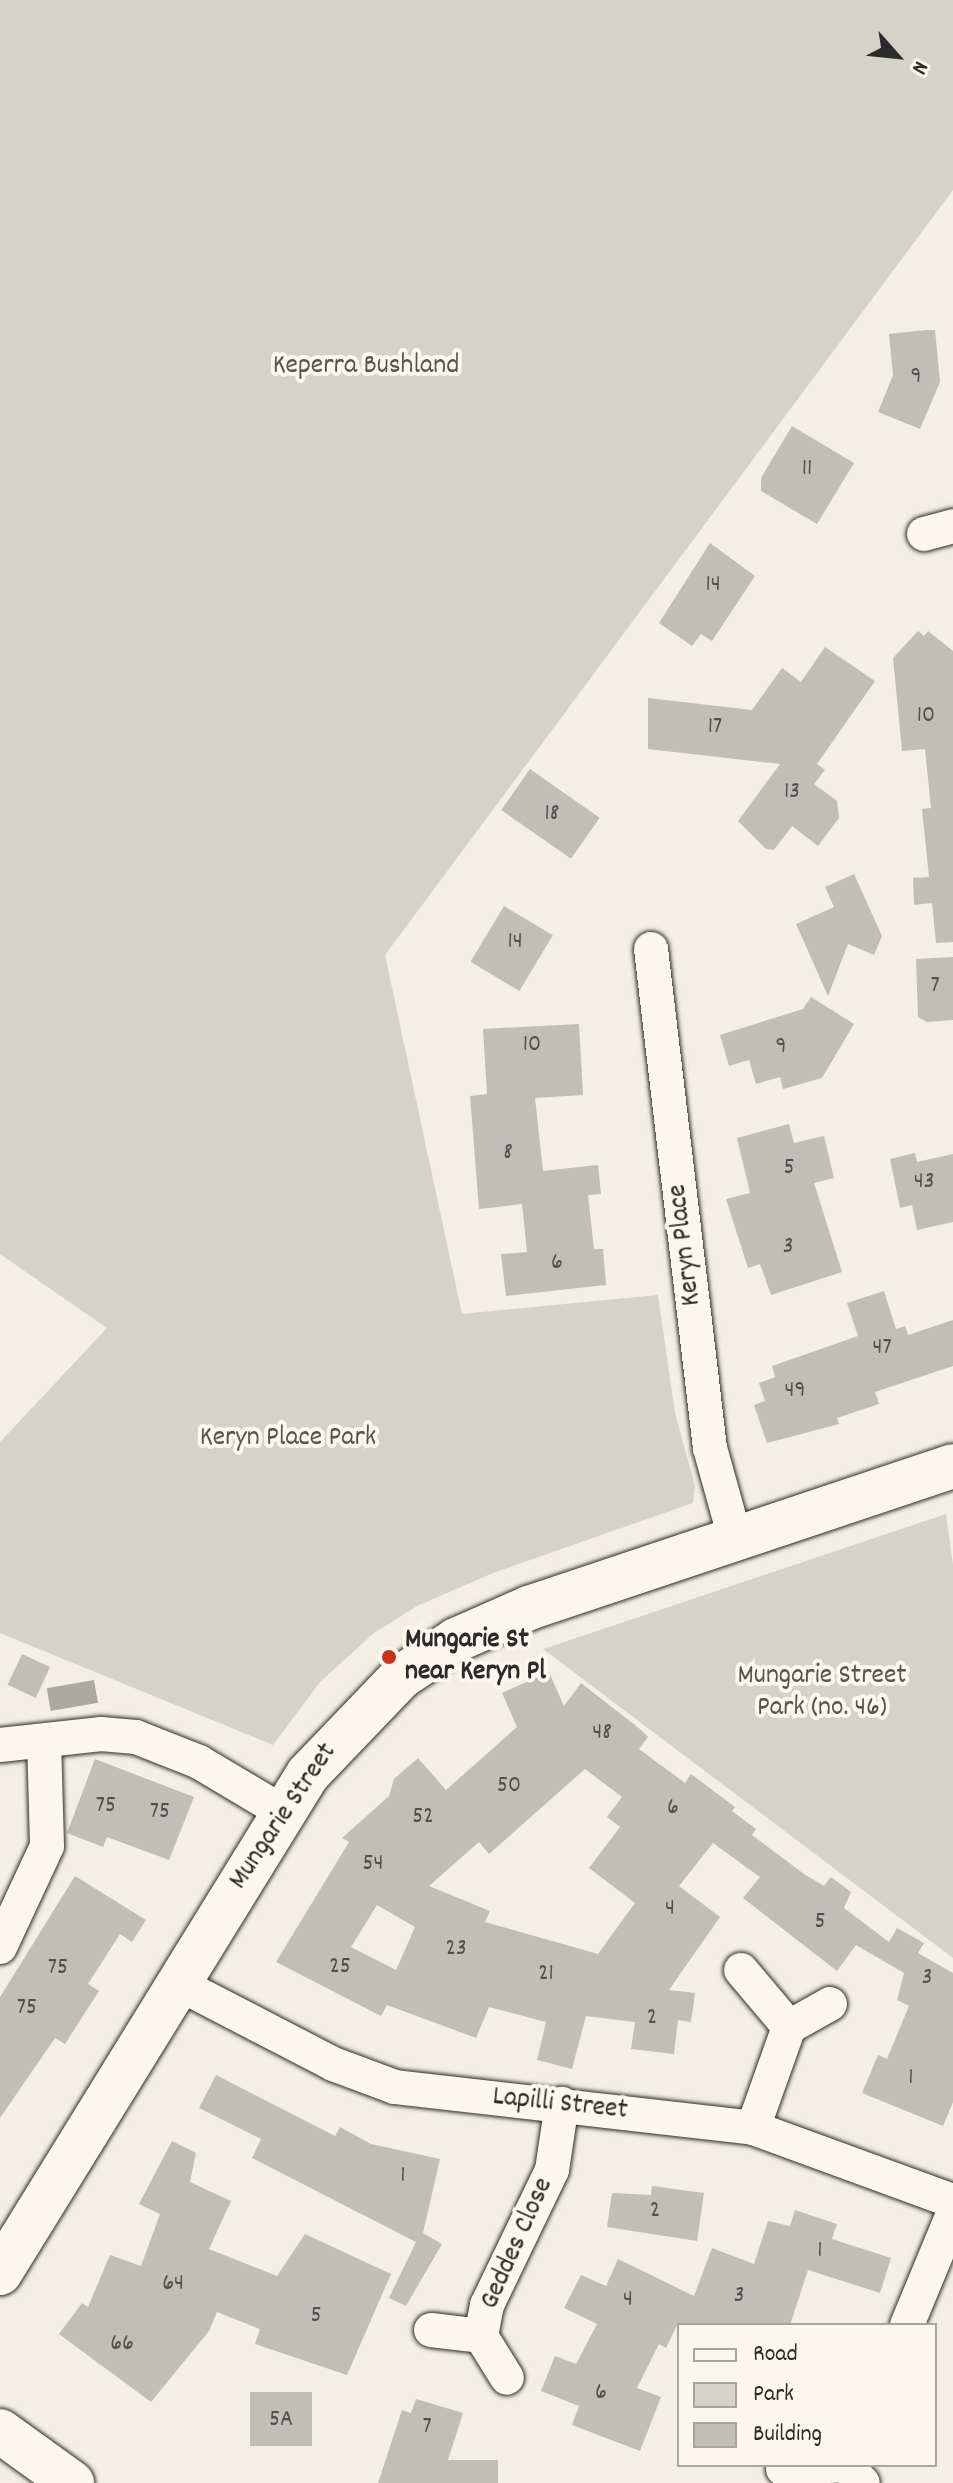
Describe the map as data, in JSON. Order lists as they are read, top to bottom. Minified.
{"streets":{"street":["Keryn Place","Mungarie Street","Lapilli Street","Geddes Close"]},"crossings":[["Keryn Place","Mungarie Street"],["Mungarie Street","Lapilli Street"],["Lapilli Street","Geddes Close"]],"parks":["Keperra Bushland","Keryn Place Park","Mungarie Street Park (no. 46)"],"places":["Mungarie St near Keryn Pl"],"house_numbers":["9","11","14","10","17","13","18","14","7","10","9","8","5","43","3","6","47","49","48","50","75","6","75","52","54","4","5","23","25","75","21","3","75","2","1","1","2","1","64","3","4","5","66","6","5A","7"],"legend":["Road","Park","Building"],"north":"bottom right"}
